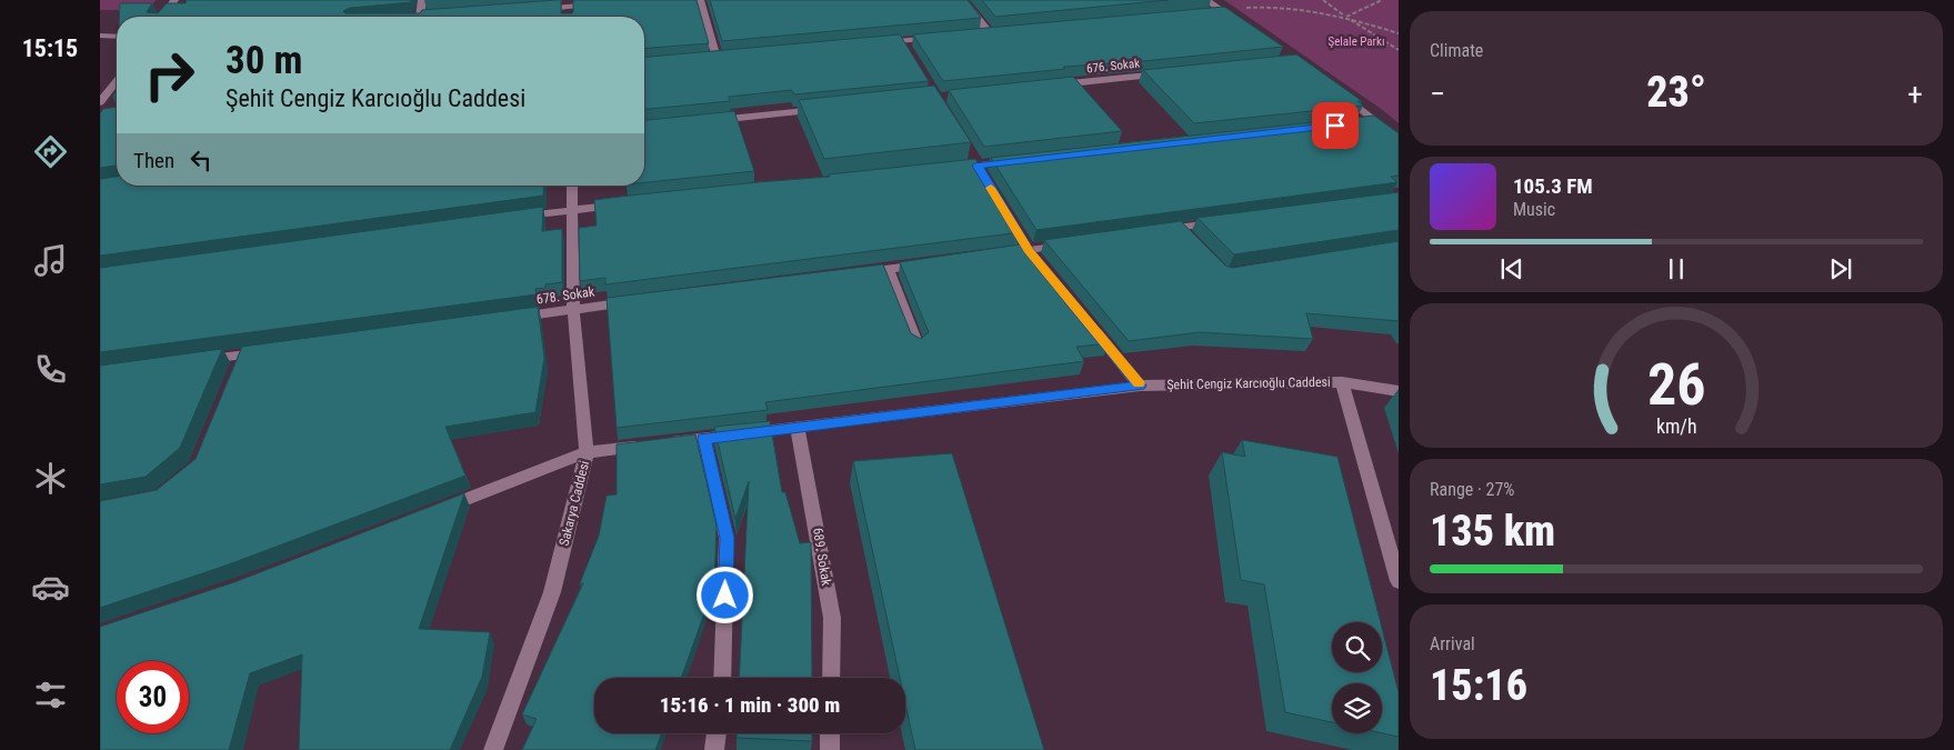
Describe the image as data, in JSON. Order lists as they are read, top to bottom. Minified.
{"streets":{"street":["676. Sokak","678. Sokak","Şehit Cengiz Karcıoğlu Caddesi","Sakarya Caddesi","689. Sokak"]},"crossings":[["678. Sokak","Sakarya Caddesi"],["Şehit Cengiz Karcıoğlu Caddesi","Sakarya Caddesi"],["Şehit Cengiz Karcıoğlu Caddesi","689. Sokak"]],"parks":["Şelale Parkı"],"page":{"tabs":"15:15","tile":["Climate",["Range · 27%","135 km"],["Arrival","15:16"]],"turn":["30 m","Şehit Cengiz Karcıoğlu Caddesi"],"heat":["−","23°","+"],"then":"Then","song":["105.3 FM","Music"],"limit":"30","trip":"15:16 · 1 min · 300 m","gauge":["26","km/h"]}}
